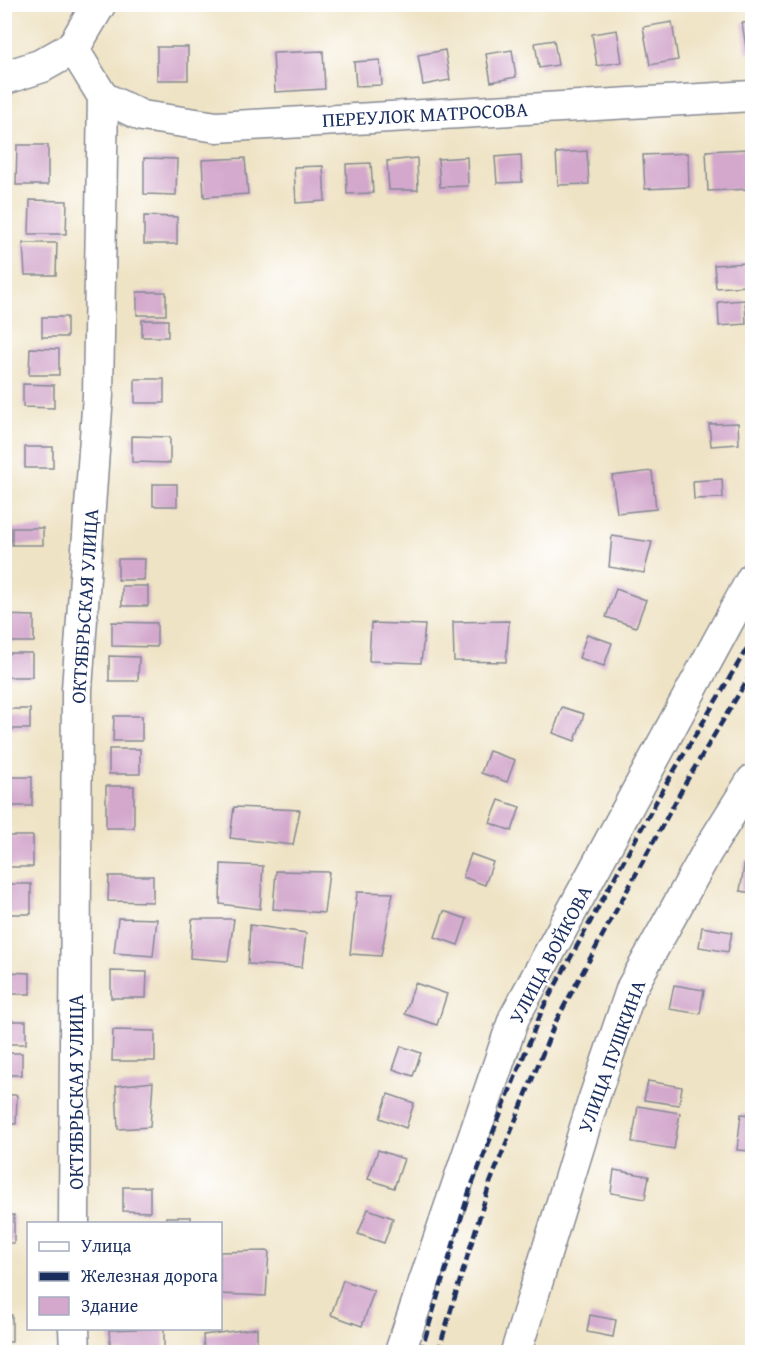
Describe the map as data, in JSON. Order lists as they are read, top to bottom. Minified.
{"streets":{"street":["ПЕРЕУЛОК МАТРОСОВА","ОКТЯБРЬСКАЯ УЛИЦА","УЛИЦА ВОЙКОВА","УЛИЦА ПУШКИНА"]},"crossings":[["ПЕРЕУЛОК МАТРОСОВА","ОКТЯБРЬСКАЯ УЛИЦА"]],"legend":["Улица","Железная дорога","Здание"]}
